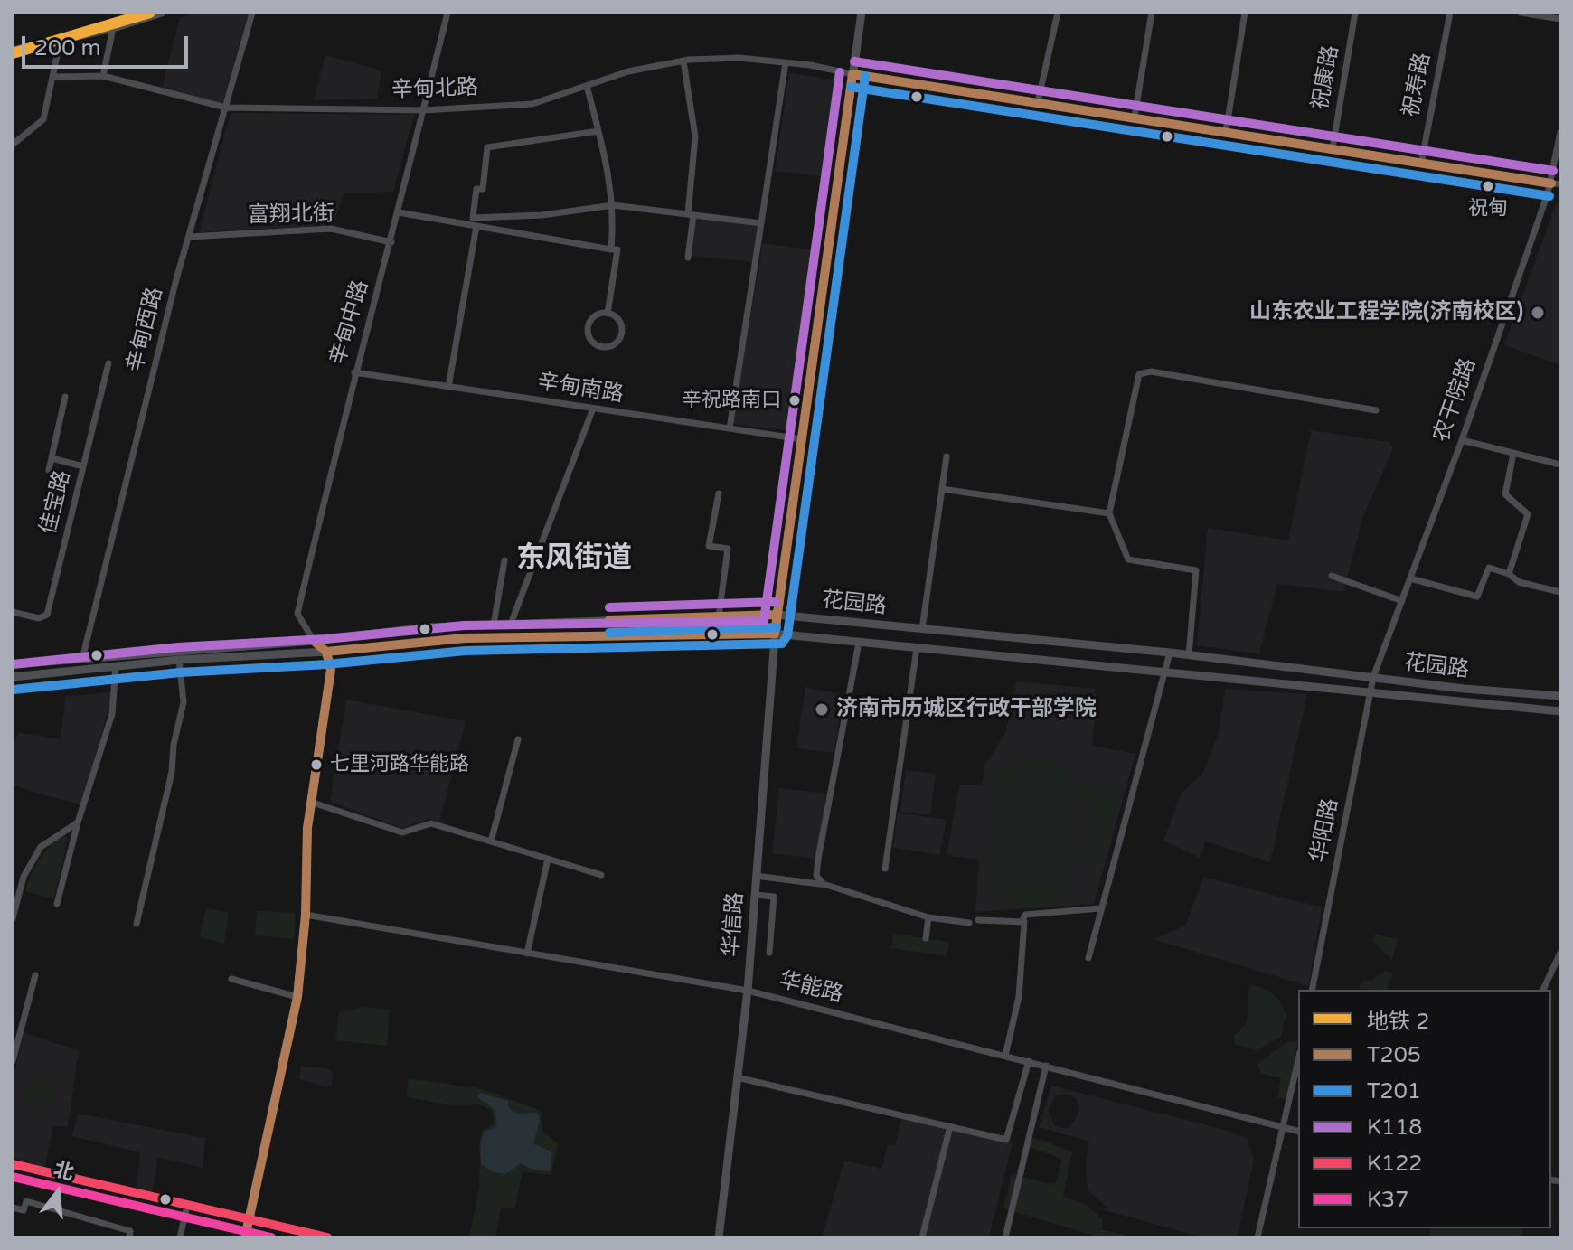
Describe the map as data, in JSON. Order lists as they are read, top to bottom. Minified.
{"streets":{"main road":["花园路","华信路"],"street":["祝康路","祝寿路","辛甸北路","富翔北街","辛甸中路","辛甸西路","辛甸南路","农干院路","佳宝路","华阳路","华能路"]},"crossings":[["祝康路","辛甸北路"],["祝寿路","辛甸北路"],["辛甸北路","辛甸中路"],["辛甸北路","辛甸西路"],["辛甸北路","农干院路"],["辛甸北路","华信路"],["富翔北街","辛甸中路"],["富翔北街","辛甸西路"],["辛甸中路","辛甸南路"],["辛甸中路","花园路"],["辛甸西路","花园路"],["辛甸南路","华信路"],["农干院路","花园路"],["农干院路","华阳路"],["花园路","华阳路"],["花园路","华信路"],["华信路","华能路"]],"districts":["东风街道"],"places":["祝甸","山东农业工程学院(济南校区)","辛祝路南口","济南市历城区行政干部学院","七里河路华能路"],"lines":["metro line 2","transit line K118","transit line T205","transit line T201","transit line K122","transit line K37"],"legend":["地铁 2","T205","T201","K118","K122","K37"],"scale_bar":"200 m","north":"top"}
